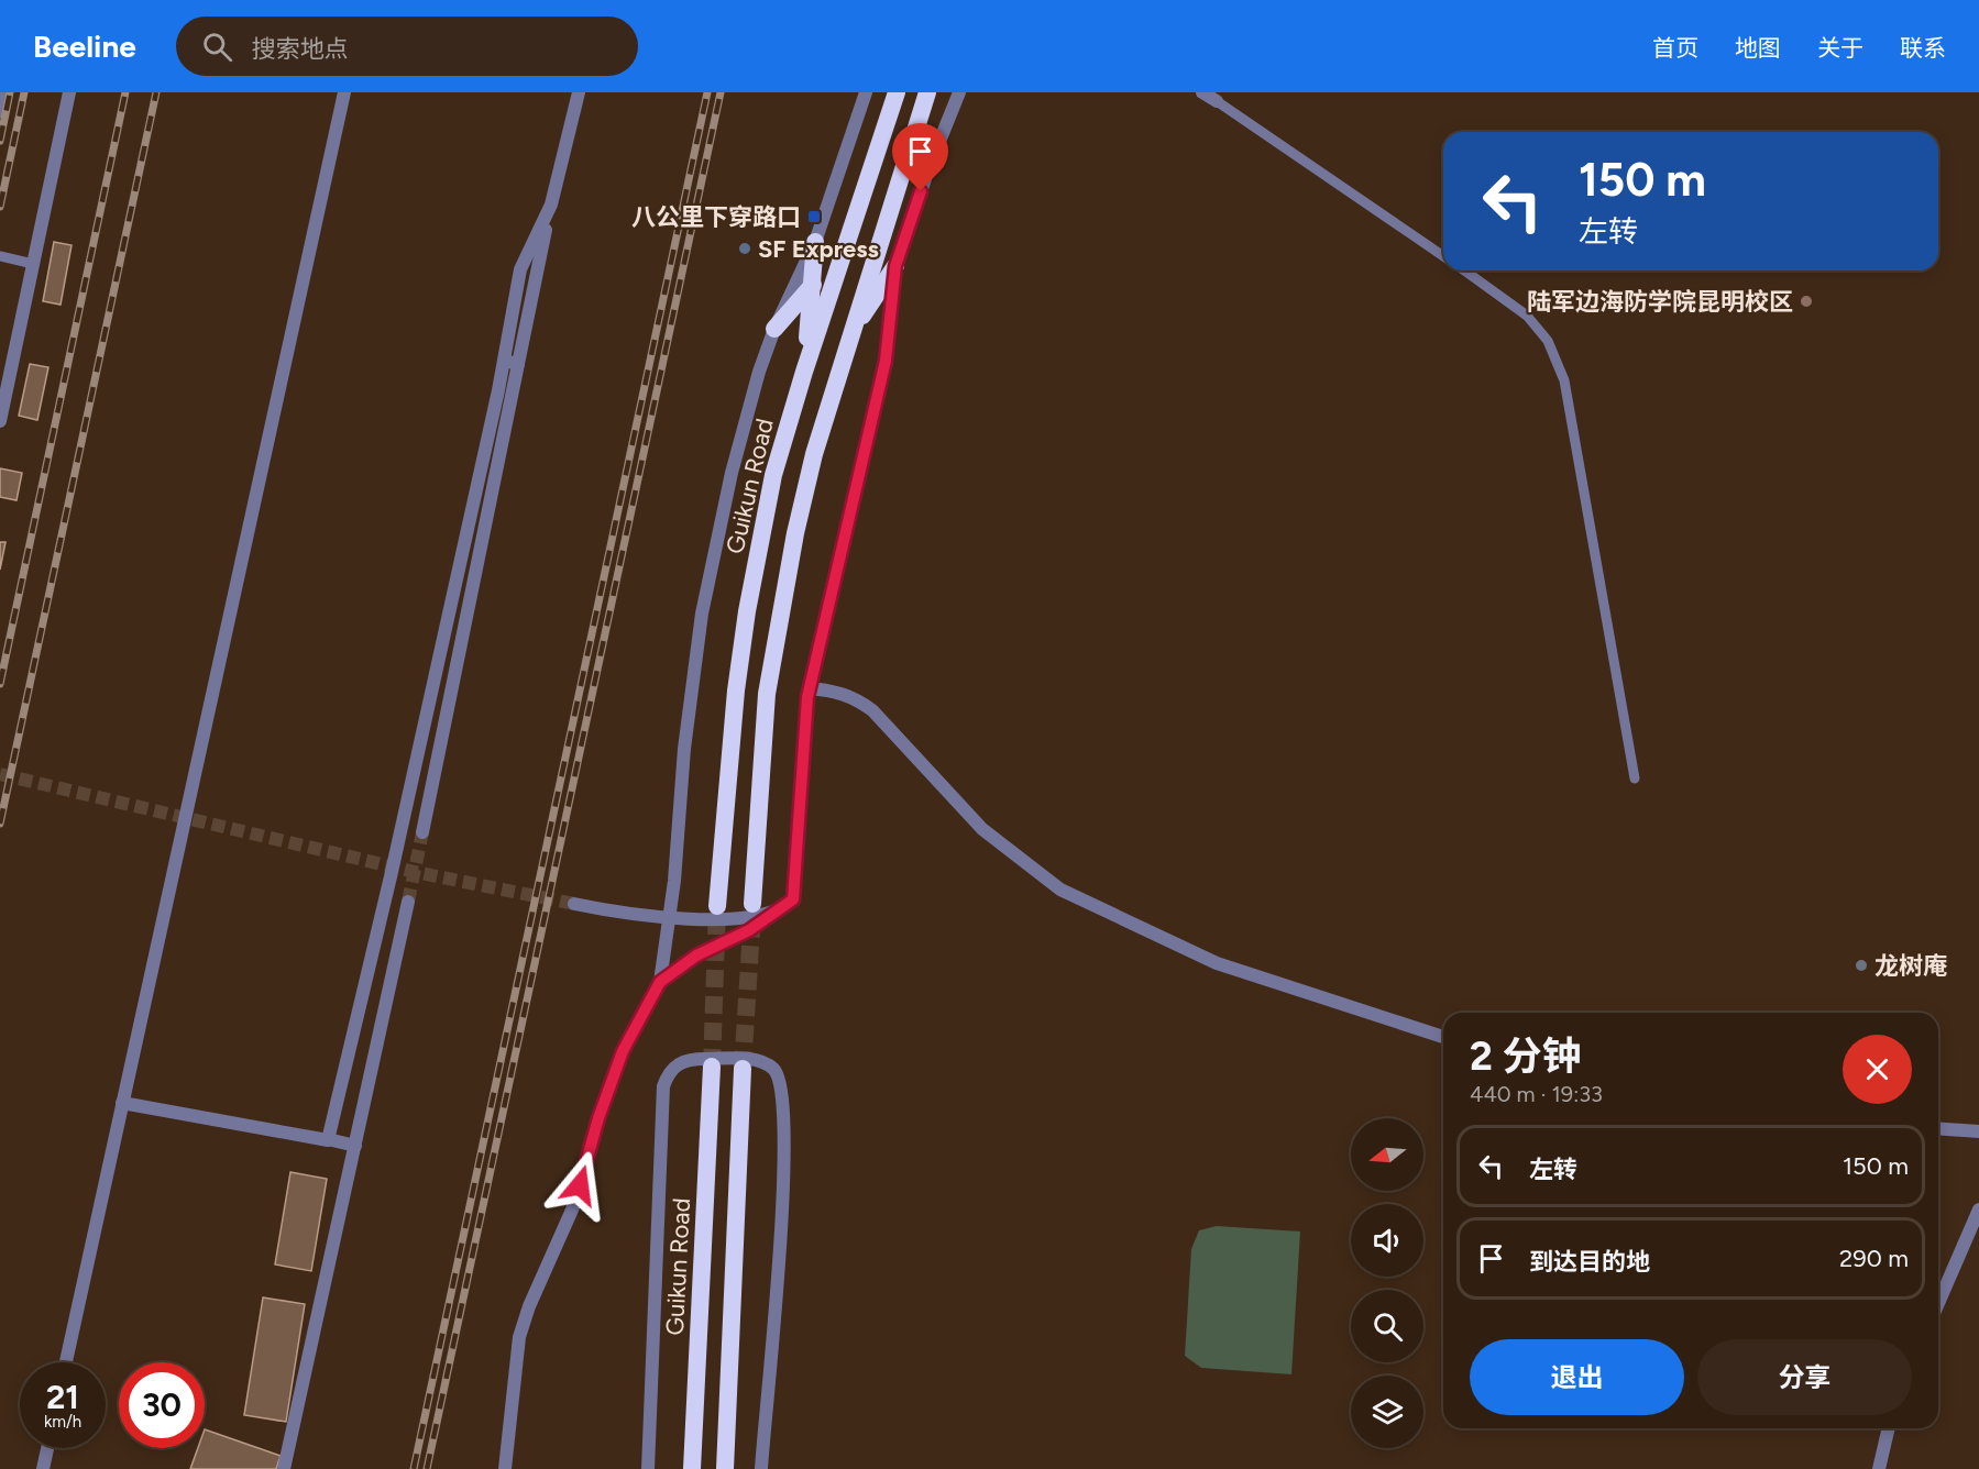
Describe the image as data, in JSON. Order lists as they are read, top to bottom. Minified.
{"streets":{"highway":["Guikun Road"]},"places":{"transit":["八公里下穿路口"],"other":["SF Express","陆军边海防学院昆明校区","龙树庵"]},"north":"left","page":{"header":"Beeline","search":"搜索地点","nav":["首页","地图","关于","联系"],"turn":["150 m","左转"],"heading":["2 分钟","440 m · 19:33"],"list":[{"name":"左转","value":"150 m"},{"name":"到达目的地","value":"290 m"}],"buttons":["退出","分享"],"speed":"21 km/h","limit":"30"}}
